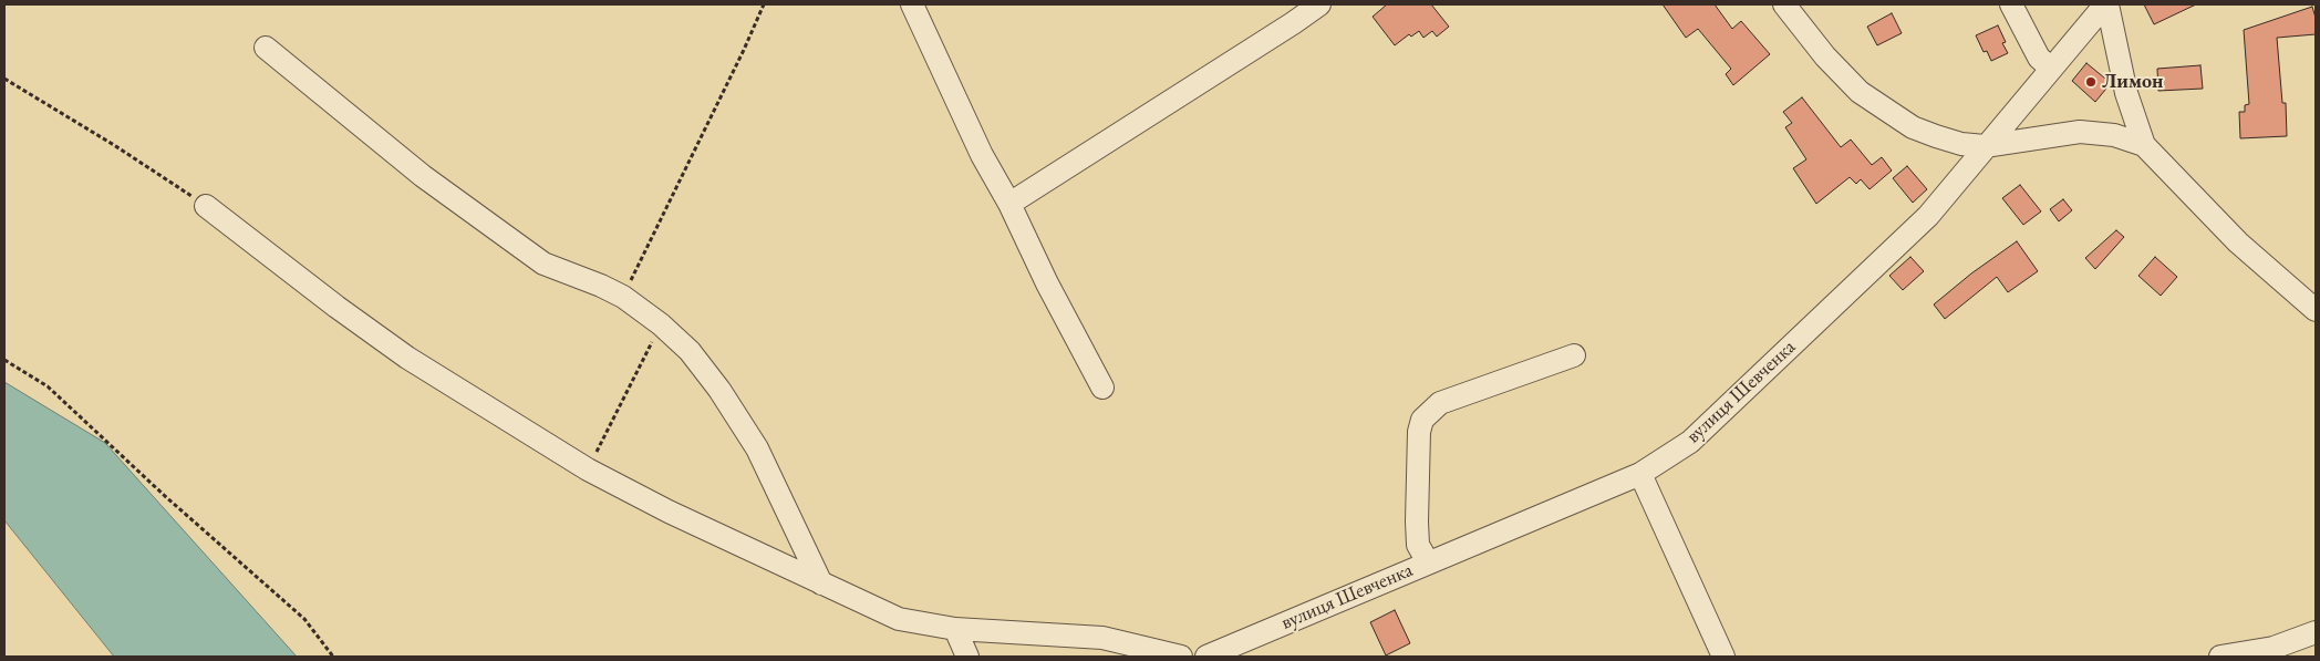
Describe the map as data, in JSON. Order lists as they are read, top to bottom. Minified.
{"streets":{"street":["вулиця Шевченка"]},"places":["Лимон"]}
